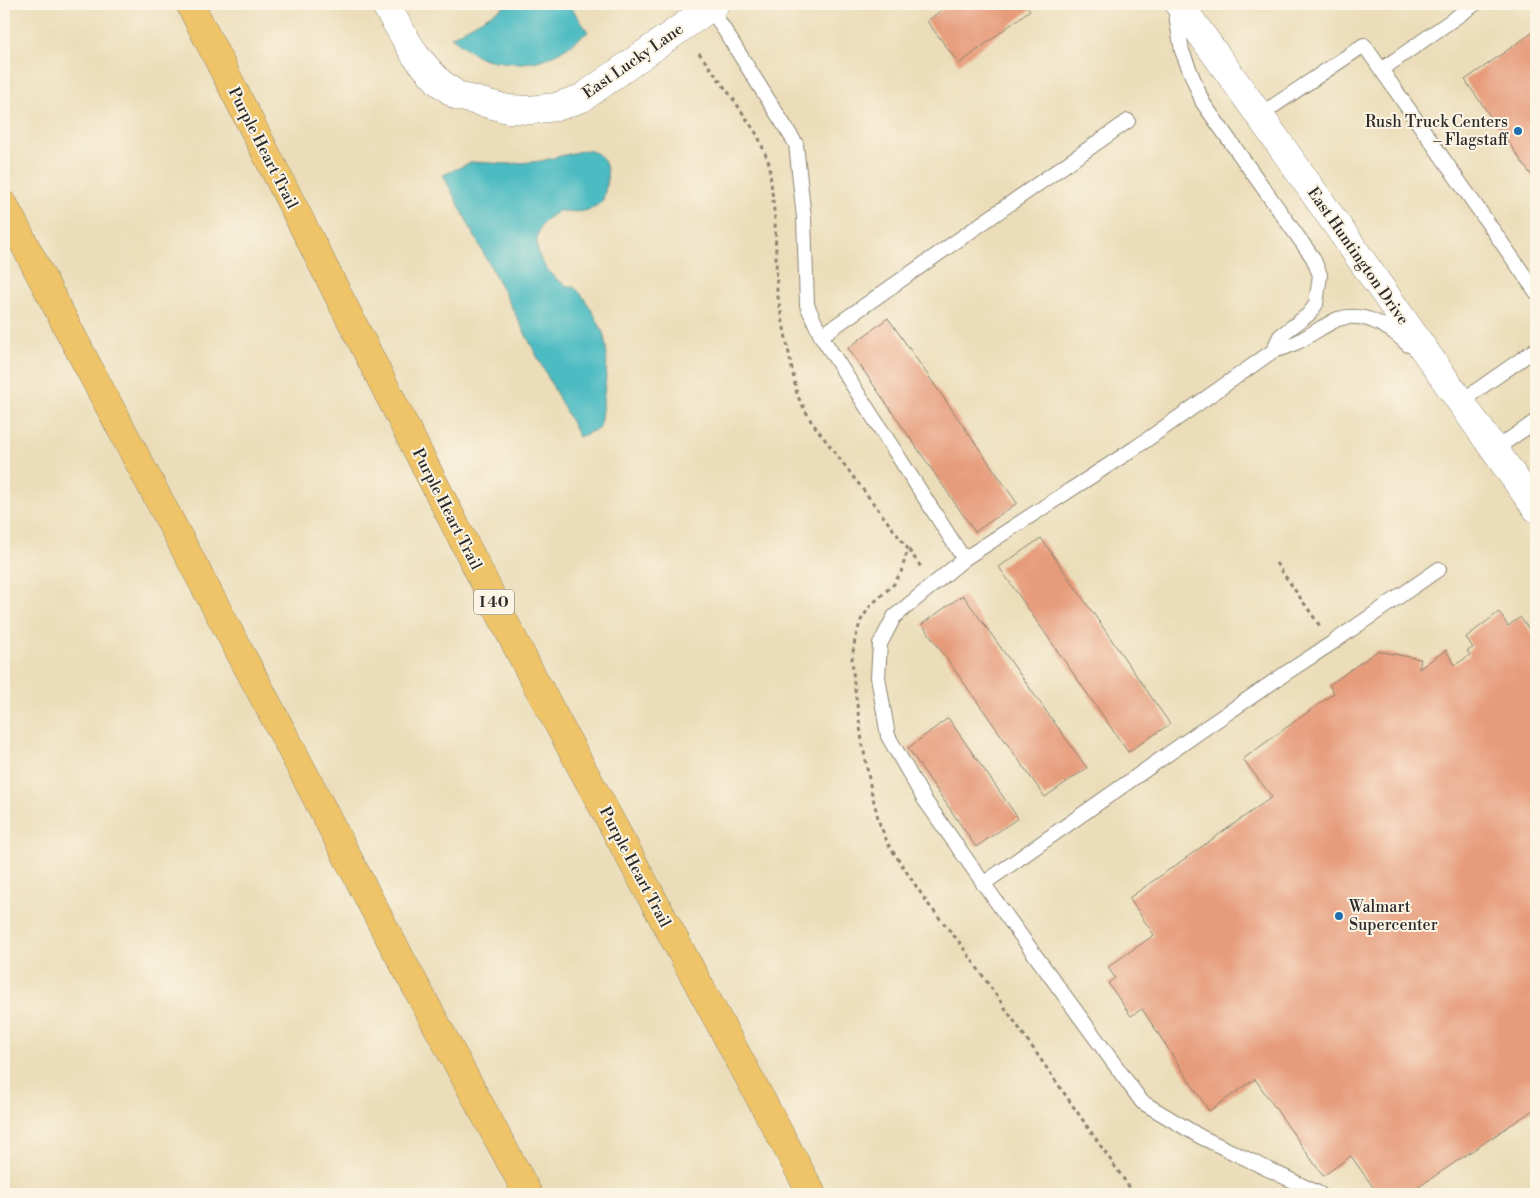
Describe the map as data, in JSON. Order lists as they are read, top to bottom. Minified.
{"streets":{"highway":["Purple Heart Trail","I 40"],"street":["East Lucky Lane","East Huntington Drive"]},"places":["Rush Truck Centers – Flagstaff","Walmart Supercenter"]}
